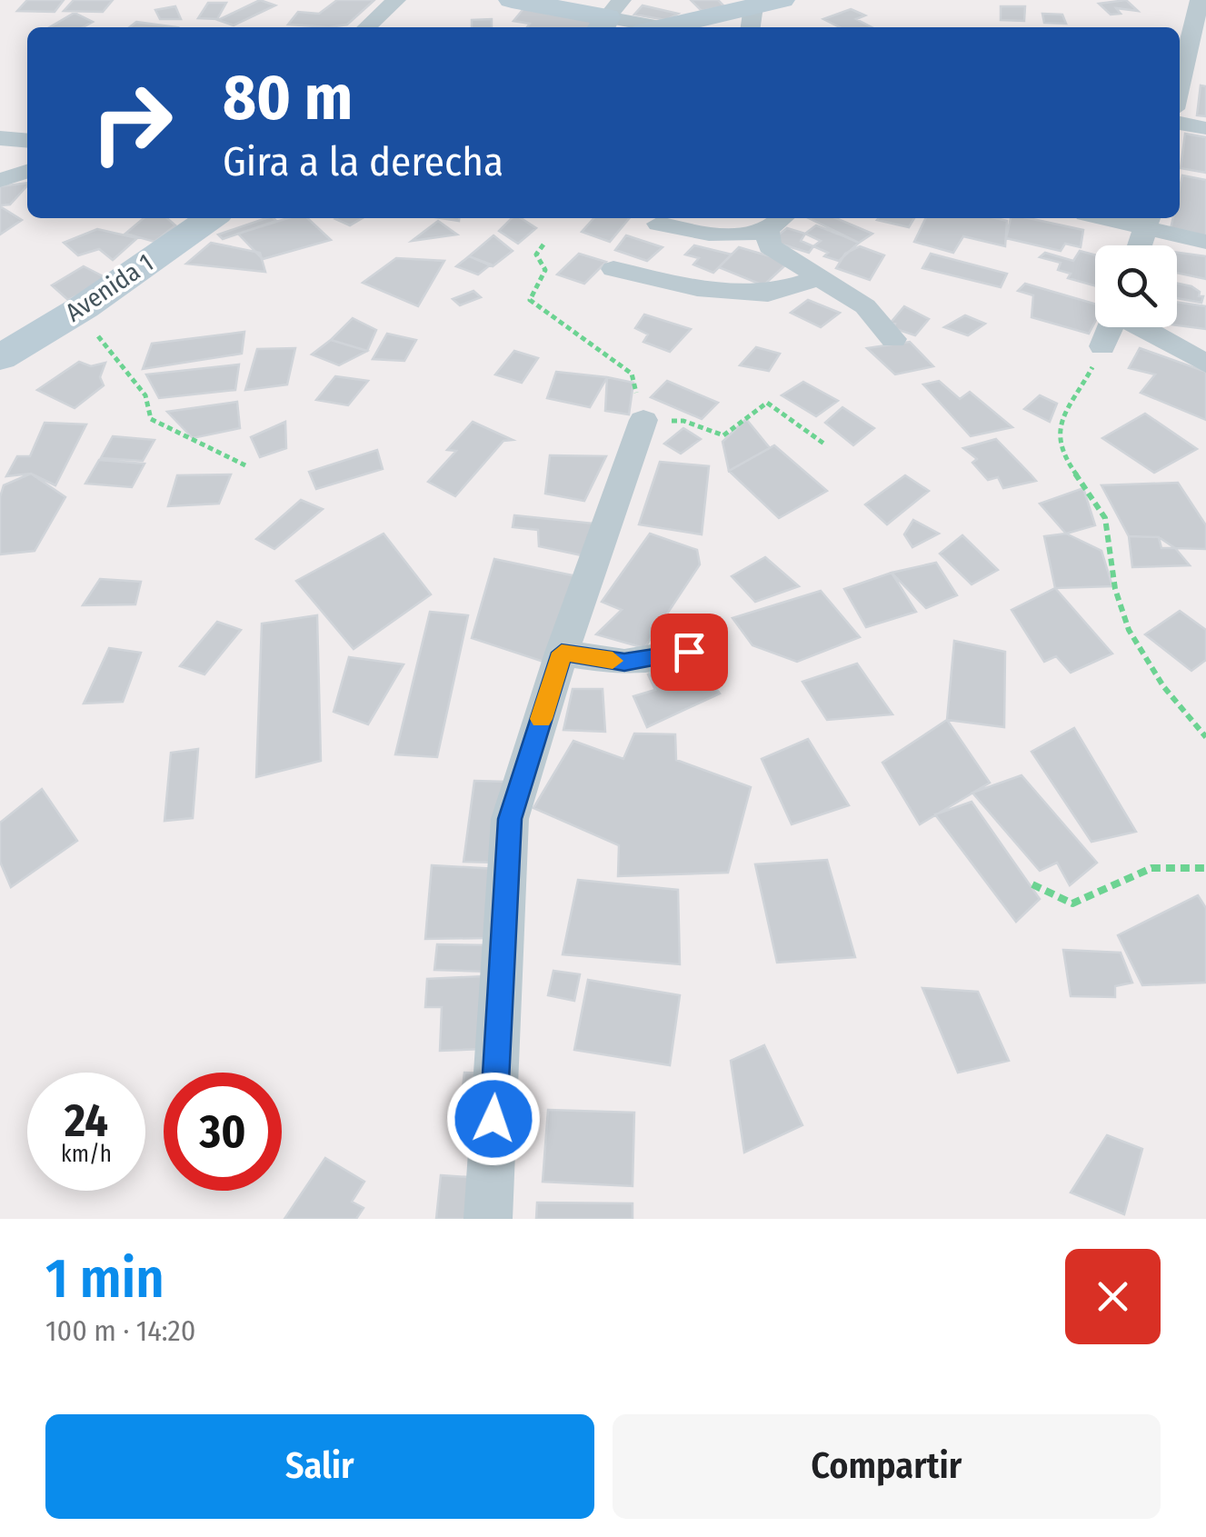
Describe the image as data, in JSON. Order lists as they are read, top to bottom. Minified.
{"streets":{"street":["Avenida 1"]},"page":{"turn":["80 m","Gira a la derecha"],"speed":"24 km/h","limit":"30","heading":["1 min","100 m · 14:20"],"buttons":["Salir","Compartir"]}}
